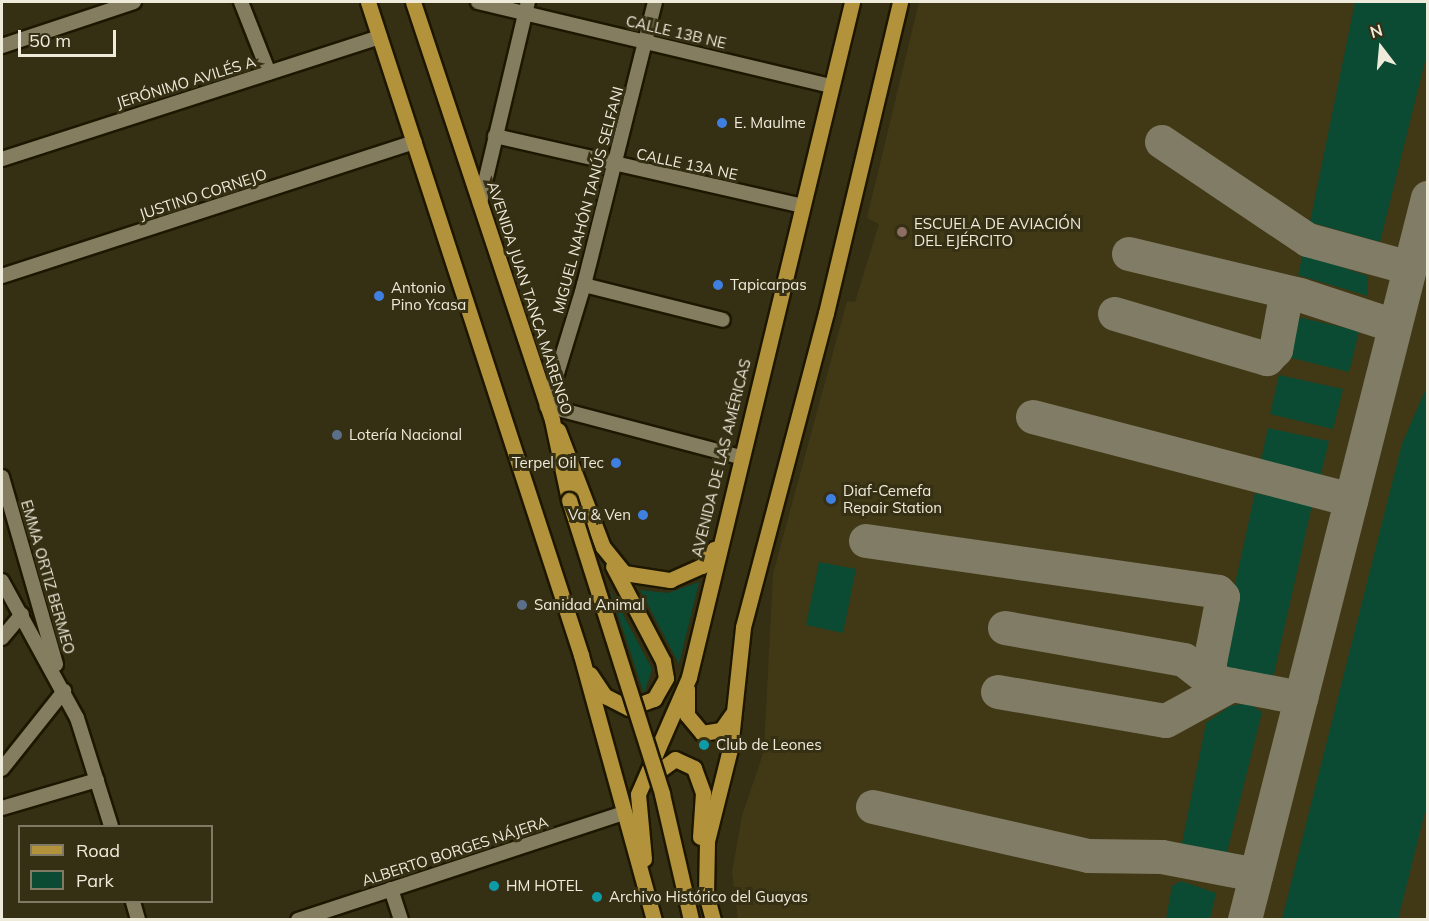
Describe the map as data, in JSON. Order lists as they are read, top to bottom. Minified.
{"streets":{"main road":["AVENIDA JUAN TANCA MARENGO","AVENIDA DE LAS AMÉRICAS"],"street":["CALLE 13B NE","JERÓNIMO AVILÉS A","CALLE 13A NE","JUSTINO CORNEJO","MIGUEL NAHÓN TANÚS SELFANI","EMMA ORTIZ BERMEO","ALBERTO BORGES NÁJERA"]},"crossings":[["CALLE 13B NE","MIGUEL NAHÓN TANÚS SELFANI"],["CALLE 13B NE","AVENIDA DE LAS AMÉRICAS"],["CALLE 13A NE","MIGUEL NAHÓN TANÚS SELFANI"],["CALLE 13A NE","AVENIDA DE LAS AMÉRICAS"],["MIGUEL NAHÓN TANÚS SELFANI","AVENIDA JUAN TANCA MARENGO"],["AVENIDA DE LAS AMÉRICAS","ALBERTO BORGES NÁJERA"]],"places":["E. Maulme","ESCUELA DE AVIACIÓN DEL EJÉRCITO","Tapicarpas","Antonio Pino Ycasa","Lotería Nacional","Terpel Oil Tec","Diaf-Cemefa Repair Station","Va & Ven","Sanidad Animal","Club de Leones","HM HOTEL","Archivo Histórico del Guayas"],"legend":["Road","Park"],"scale_bar":"50 m","north":"top"}
